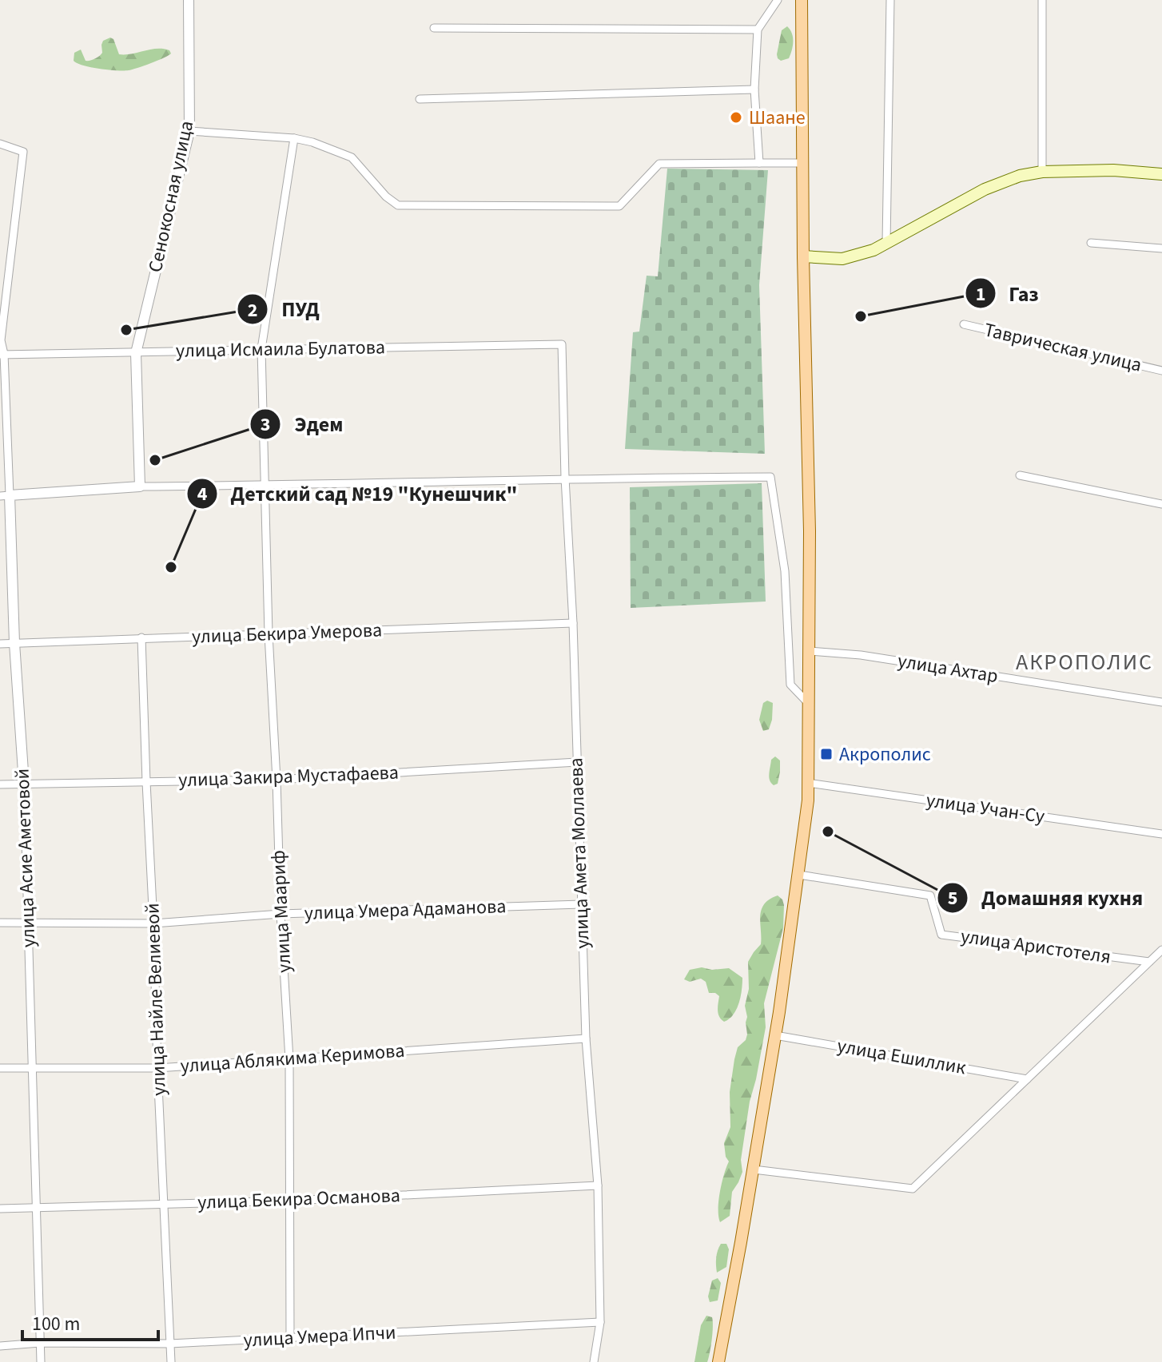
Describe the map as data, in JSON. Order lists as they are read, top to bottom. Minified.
{"streets":{"street":["Сенокосная улица","Таврическая улица","улица Исмаила Булатова","улица Бекира Умерова","улица Ахтар","улица Закира Мустафаева","улица Учан-Су","улица Амета Моллаева","улица Асие Аметовой","улица Умера Адаманова","улица Маариф","улица Аристотеля","улица Найле Велиевой","улица Ешиллик","улица Аблякима Керимова","улица Бекира Османова","улица Умера Ипчи"]},"crossings":[["Сенокосная улица","улица Исмаила Булатова"],["улица Исмаила Булатова","улица Амета Моллаева"],["улица Исмаила Булатова","улица Асие Аметовой"],["улица Исмаила Булатова","улица Маариф"],["улица Бекира Умерова","улица Амета Моллаева"],["улица Бекира Умерова","улица Асие Аметовой"],["улица Бекира Умерова","улица Маариф"],["улица Бекира Умерова","улица Найле Велиевой"],["улица Закира Мустафаева","улица Амета Моллаева"],["улица Закира Мустафаева","улица Асие Аметовой"],["улица Закира Мустафаева","улица Маариф"],["улица Закира Мустафаева","улица Найле Велиевой"],["улица Амета Моллаева","улица Умера Адаманова"],["улица Амета Моллаева","улица Аблякима Керимова"],["улица Амета Моллаева","улица Бекира Османова"],["улица Амета Моллаева","улица Умера Ипчи"],["улица Асие Аметовой","улица Умера Адаманова"],["улица Асие Аметовой","улица Аблякима Керимова"],["улица Асие Аметовой","улица Бекира Османова"],["улица Асие Аметовой","улица Умера Ипчи"],["улица Умера Адаманова","улица Маариф"],["улица Умера Адаманова","улица Найле Велиевой"],["улица Маариф","улица Аблякима Керимова"],["улица Маариф","улица Бекира Османова"],["улица Маариф","улица Умера Ипчи"],["улица Найле Велиевой","улица Аблякима Керимова"],["улица Найле Велиевой","улица Бекира Османова"],["улица Найле Велиевой","улица Умера Ипчи"]],"districts":["АКРОПОЛИС"],"places":{"other":["Шаане","Газ","ПУД","Эдем","Детский сад №19 \"Кунешчик\"","Домашняя кухня"],"transit":["Акрополис"]},"scale_bar":"100 m"}
